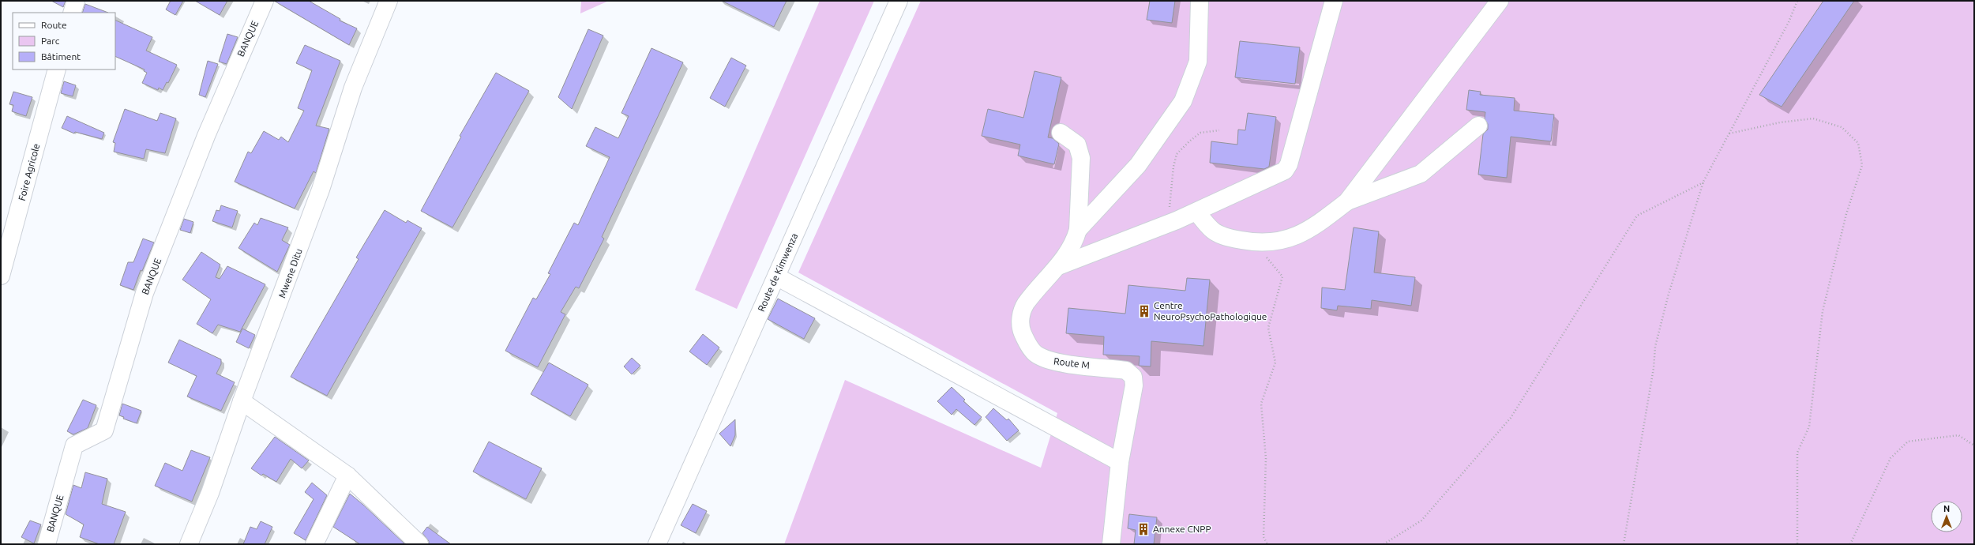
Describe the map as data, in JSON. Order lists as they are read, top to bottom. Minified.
{"streets":{"street":["BANQUE","Foire Agricole","Route de Kimwenza","Mwene Ditu","Route M"]},"places":{"building":["Centre NeuroPsychoPathologique","Annexe CNPP"]},"legend":["Route","Parc","Bâtiment"],"north":"top"}
